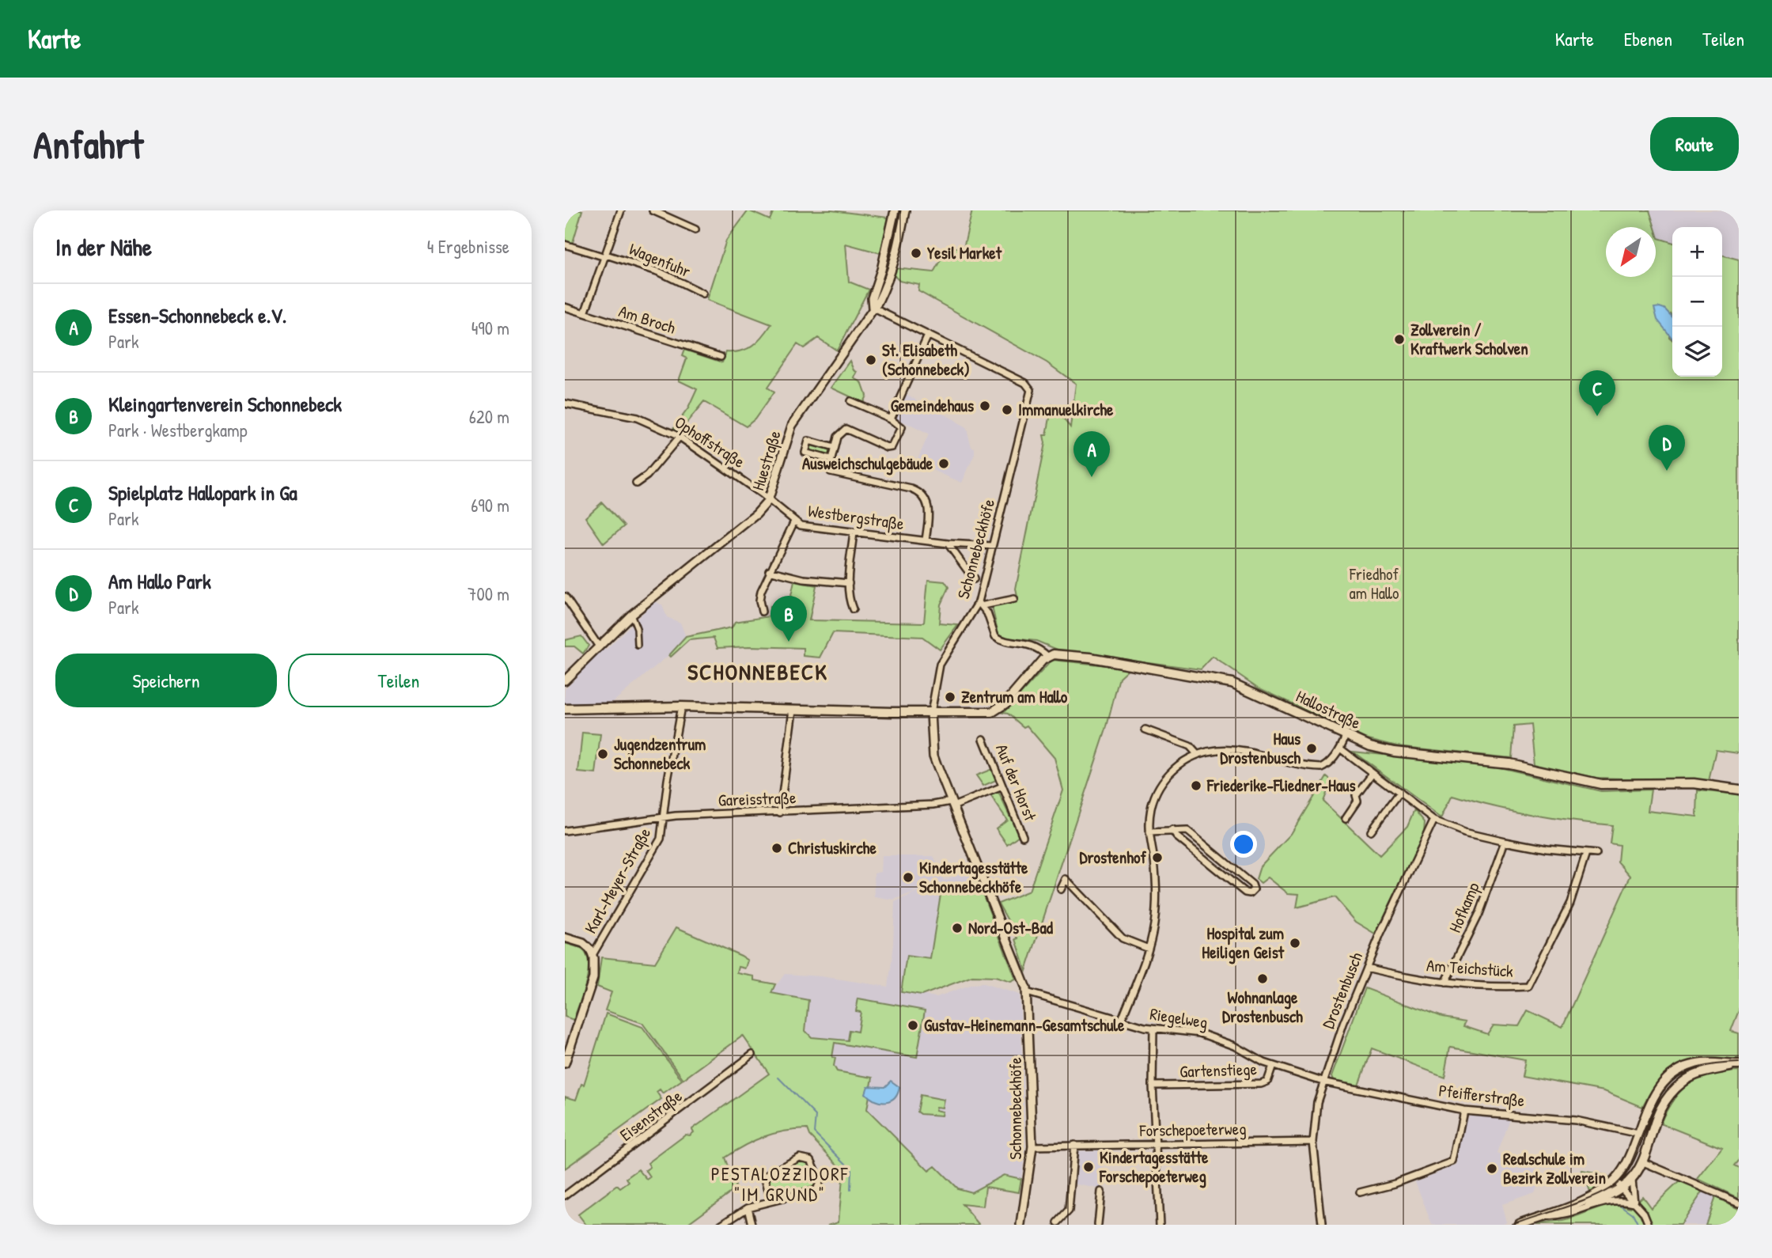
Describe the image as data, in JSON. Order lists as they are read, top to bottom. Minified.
{"streets":{"main road":["Hallostraße"],"street":["Wagenfuhr","Am Broch","Ophoffstraße","Huestraße","Westbergstraße","Schonnebeckhöfe","Auf der Horst","Gareisstraße","Karl-Meyer-Straße","Hofkamp","Am Teichstück","Drostenbusch","Riegelweg","Gartenstiege","Pfeifferstraße","Eisenstraße","Forschepoeterweg"]},"crossings":[["Ophoffstraße","Huestraße"],["Ophoffstraße","Westbergstraße"],["Huestraße","Westbergstraße"],["Westbergstraße","Schonnebeckhöfe"],["Schonnebeckhöfe","Gareisstraße"],["Schonnebeckhöfe","Riegelweg"],["Schonnebeckhöfe","Forschepoeterweg"],["Gareisstraße","Karl-Meyer-Straße"],["Hofkamp","Am Teichstück"],["Am Teichstück","Drostenbusch"],["Drostenbusch","Riegelweg"],["Drostenbusch","Pfeifferstraße"],["Drostenbusch","Forschepoeterweg"],["Riegelweg","Gartenstiege"],["Riegelweg","Pfeifferstraße"]],"districts":["SCHONNEBECK","PESTALOZZIDORF \"IM GRUND\""],"parks":["Friedhof am Hallo"],"places":["Yesil Market","Zollverein / Kraftwerk Scholven","St. Elisabeth (Schonnebeck)","Gemeindehaus","Immanuelkirche","Ausweichschulgebäude","Zentrum am Hallo","Haus Drostenbusch","Jugendzentrum Schonnebeck","Friederike-Fliedner-Haus","Christuskirche","Drostenhof","Kindertagesstätte Schonnebeckhöfe","Nord-Ost-Bad","Hospital zum Heiligen Geist","Wohnanlage Drostenbusch","Gustav-Heinemann-Gesamtschule","Kindertagesstätte Forschepoeterweg","Realschule im Bezirk Zollverein"],"north":"bottom left","page":{"header":"Karte","nav":["Karte","Ebenen","Teilen"],"buttons":["Route",["Speichern","Teilen"]],"title":"Anfahrt","heading":["In der Nähe","4 Ergebnisse"],"map_buttons":["+","−"],"list":[{"mark":"A","name":"Essen-Schonnebeck e.V.","note":"Park","value":"490 m"},{"mark":"B","name":"Kleingartenverein Schonnebeck","note":"Park · Westbergkamp","value":"620 m"},{"mark":"C","name":"Spielplatz Hallopark in Ga","note":"Park","value":"690 m"},{"mark":"D","name":"Am Hallo Park","note":"Park","value":"700 m"}],"pins":["C","D","A","B"]}}
